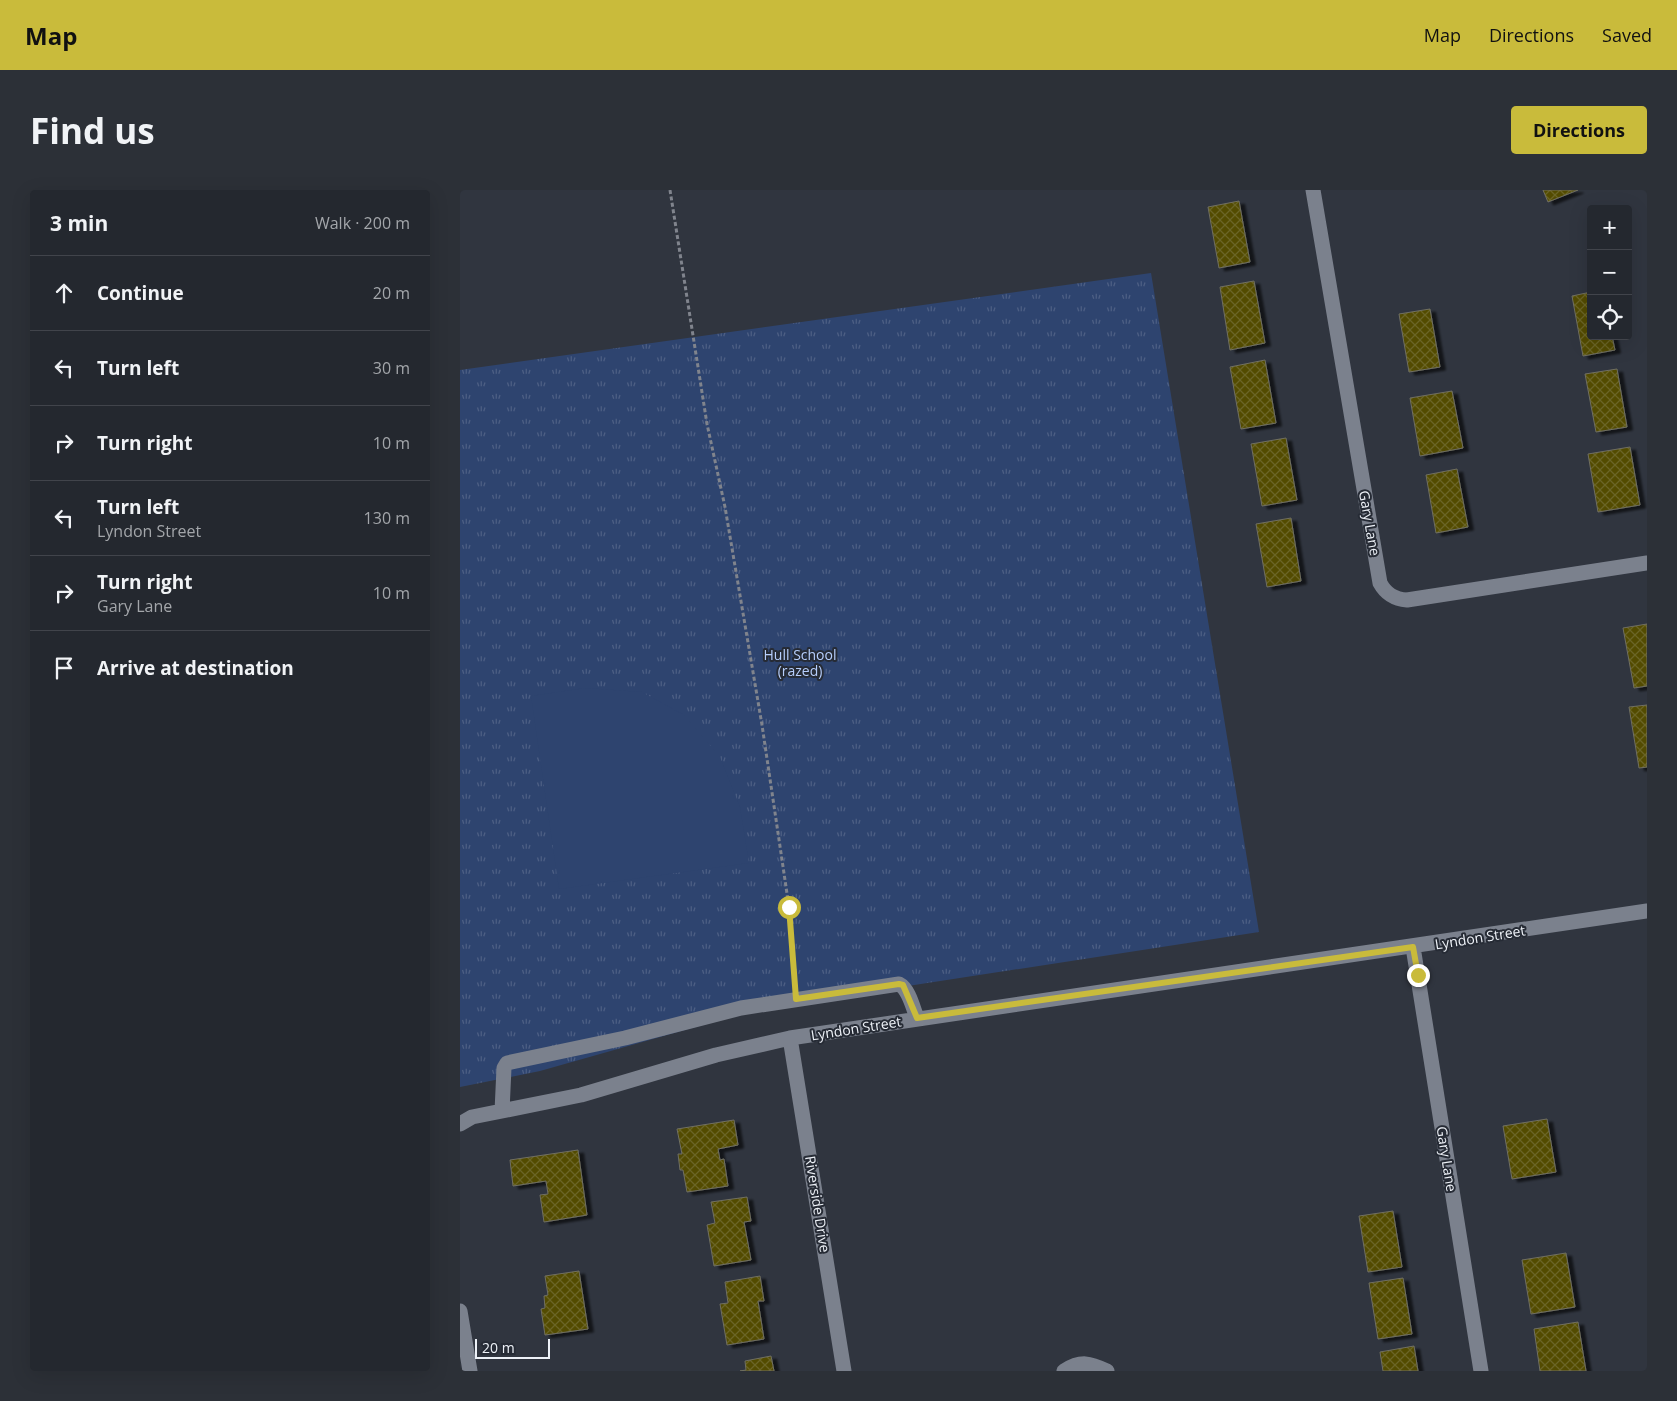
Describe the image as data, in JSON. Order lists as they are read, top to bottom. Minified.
{"streets":{"street":["Gary Lane","Lyndon Street","Riverside Drive"]},"crossings":[["Gary Lane","Lyndon Street"],["Lyndon Street","Riverside Drive"]],"parks":["Hull School (razed)"],"scale_bar":"20 m","page":{"header":"Map","nav":["Map","Directions","Saved"],"buttons":"Directions","title":"Find us","heading":["3 min","Walk · 200 m"],"map_buttons":["+","−"],"list":[["Continue","20 m"],["Turn left","30 m"],["Turn right","10 m"],["Turn left","Lyndon Street","130 m"],["Turn right","Gary Lane","10 m"],"Arrive at destination"],"scale":"20 m"}}
